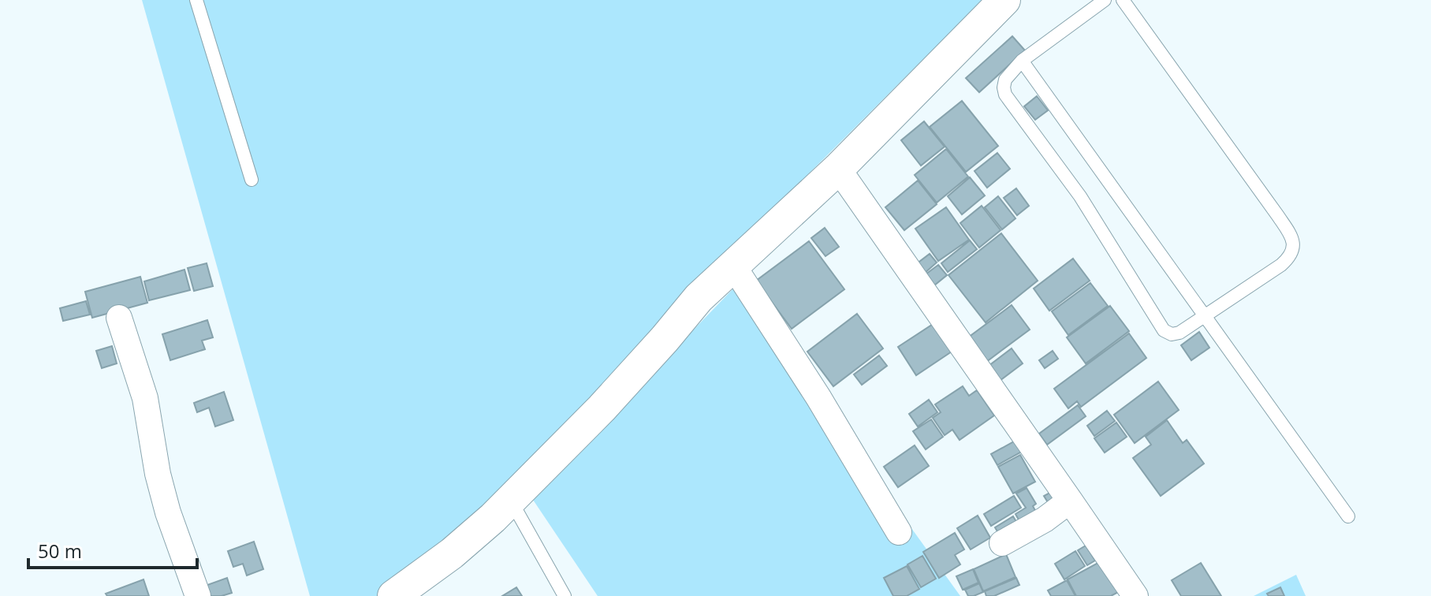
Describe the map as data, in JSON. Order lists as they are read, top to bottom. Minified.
{"scale_bar":"50 m"}
